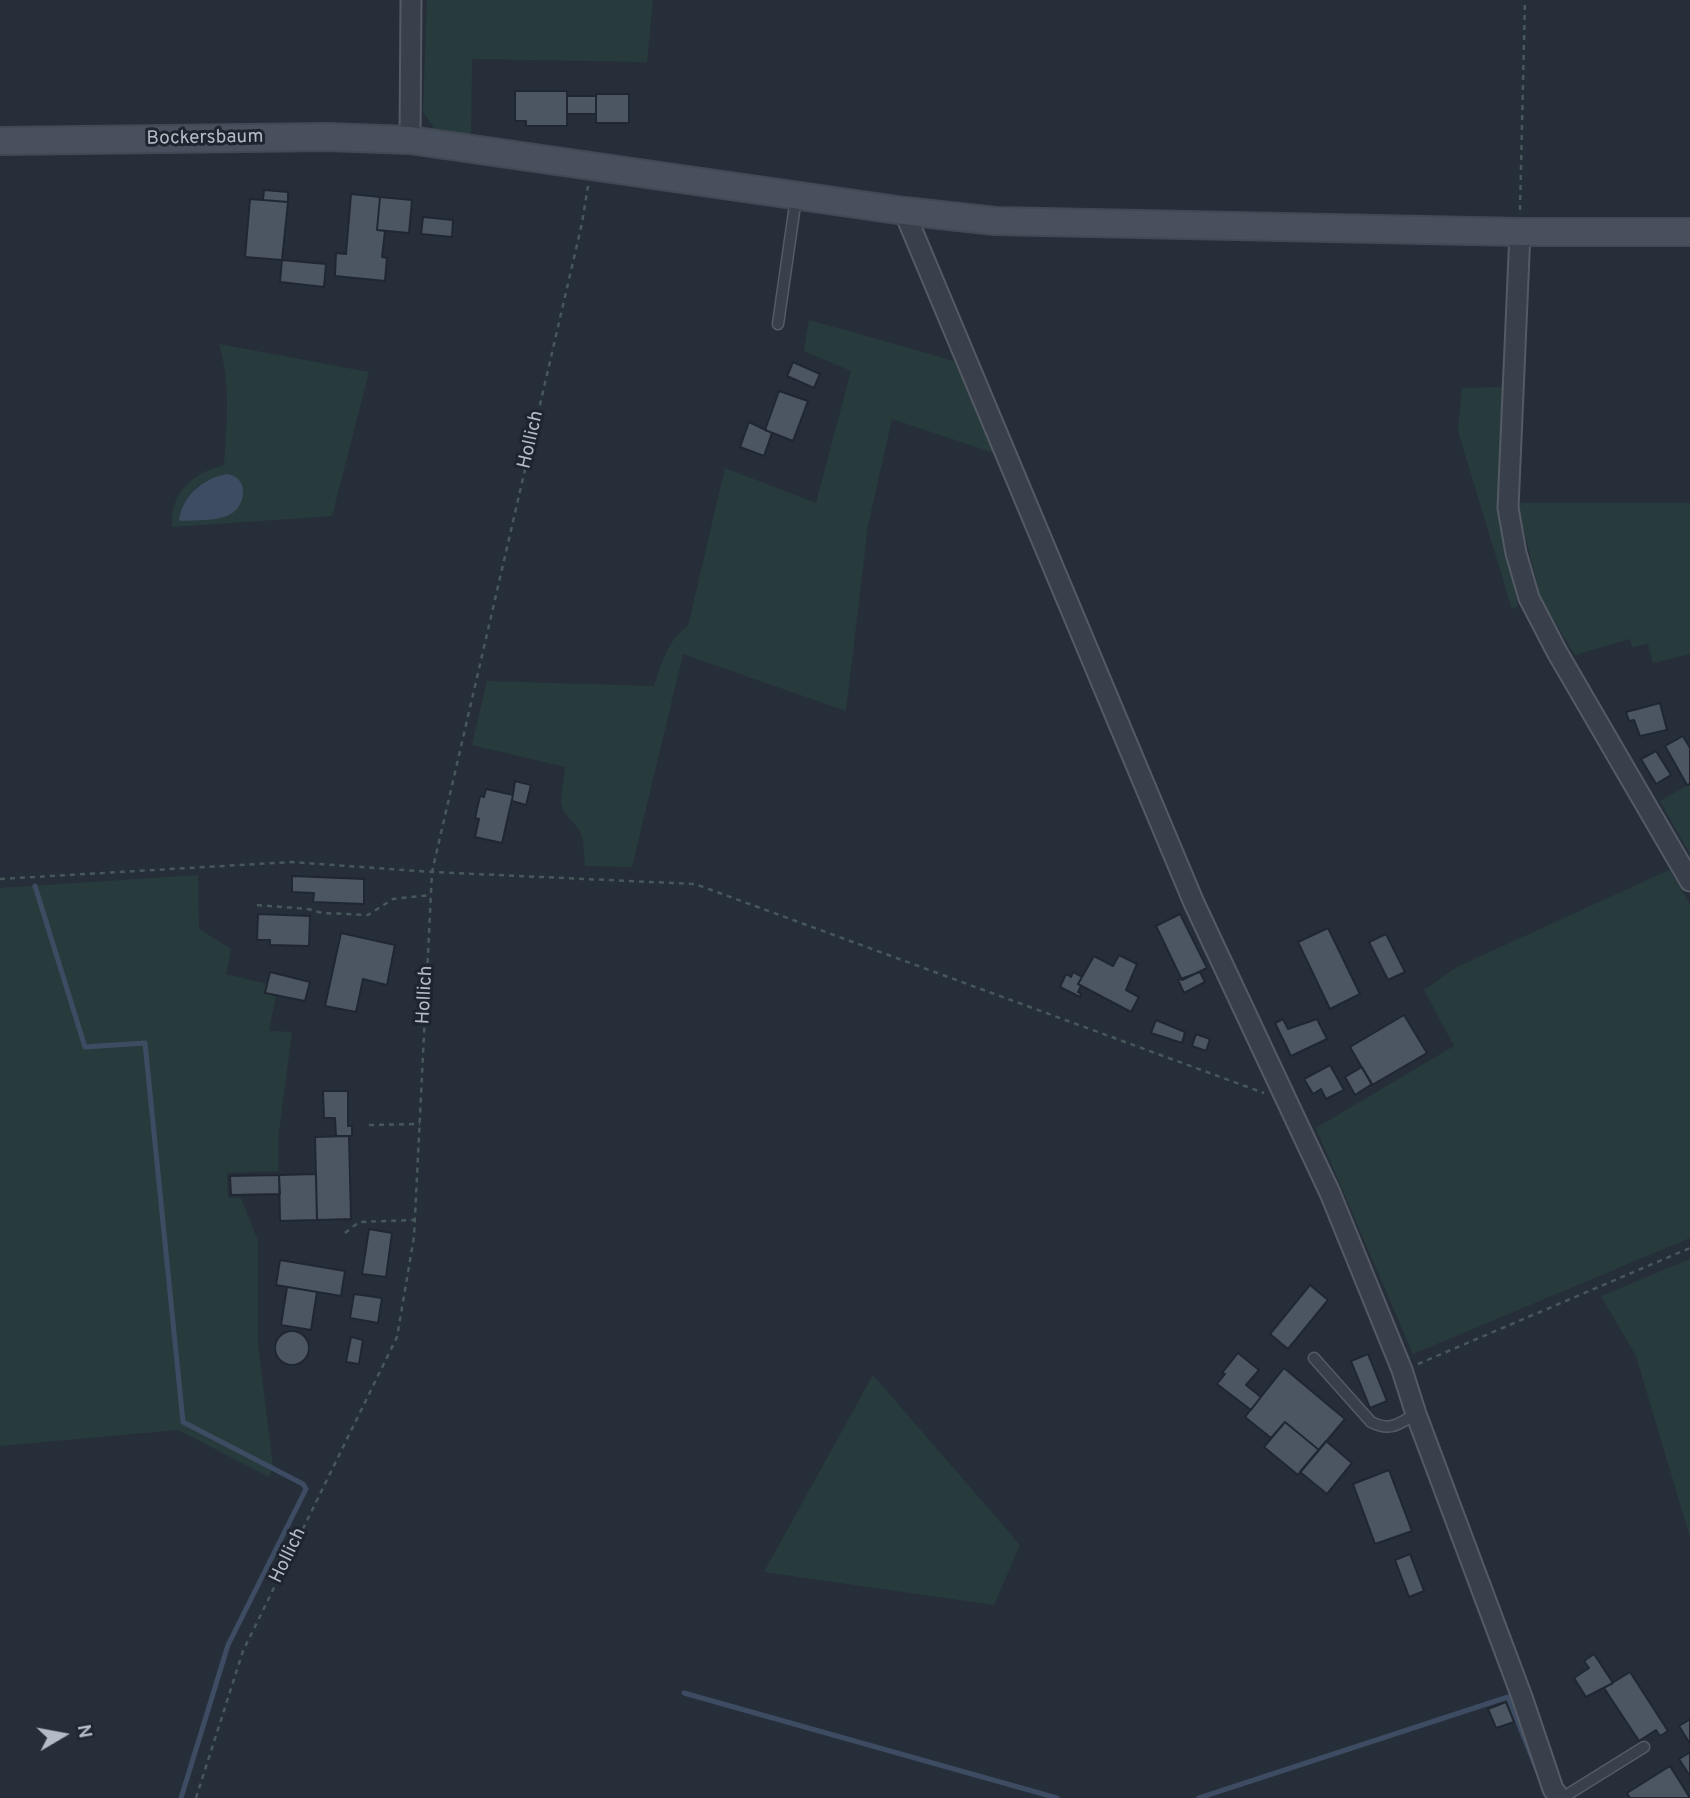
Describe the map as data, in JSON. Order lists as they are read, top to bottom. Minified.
{"streets":{"street":["Bockersbaum"],"path":["Hollich"]},"crossings":[["Bockersbaum","Hollich"]],"north":"right"}
